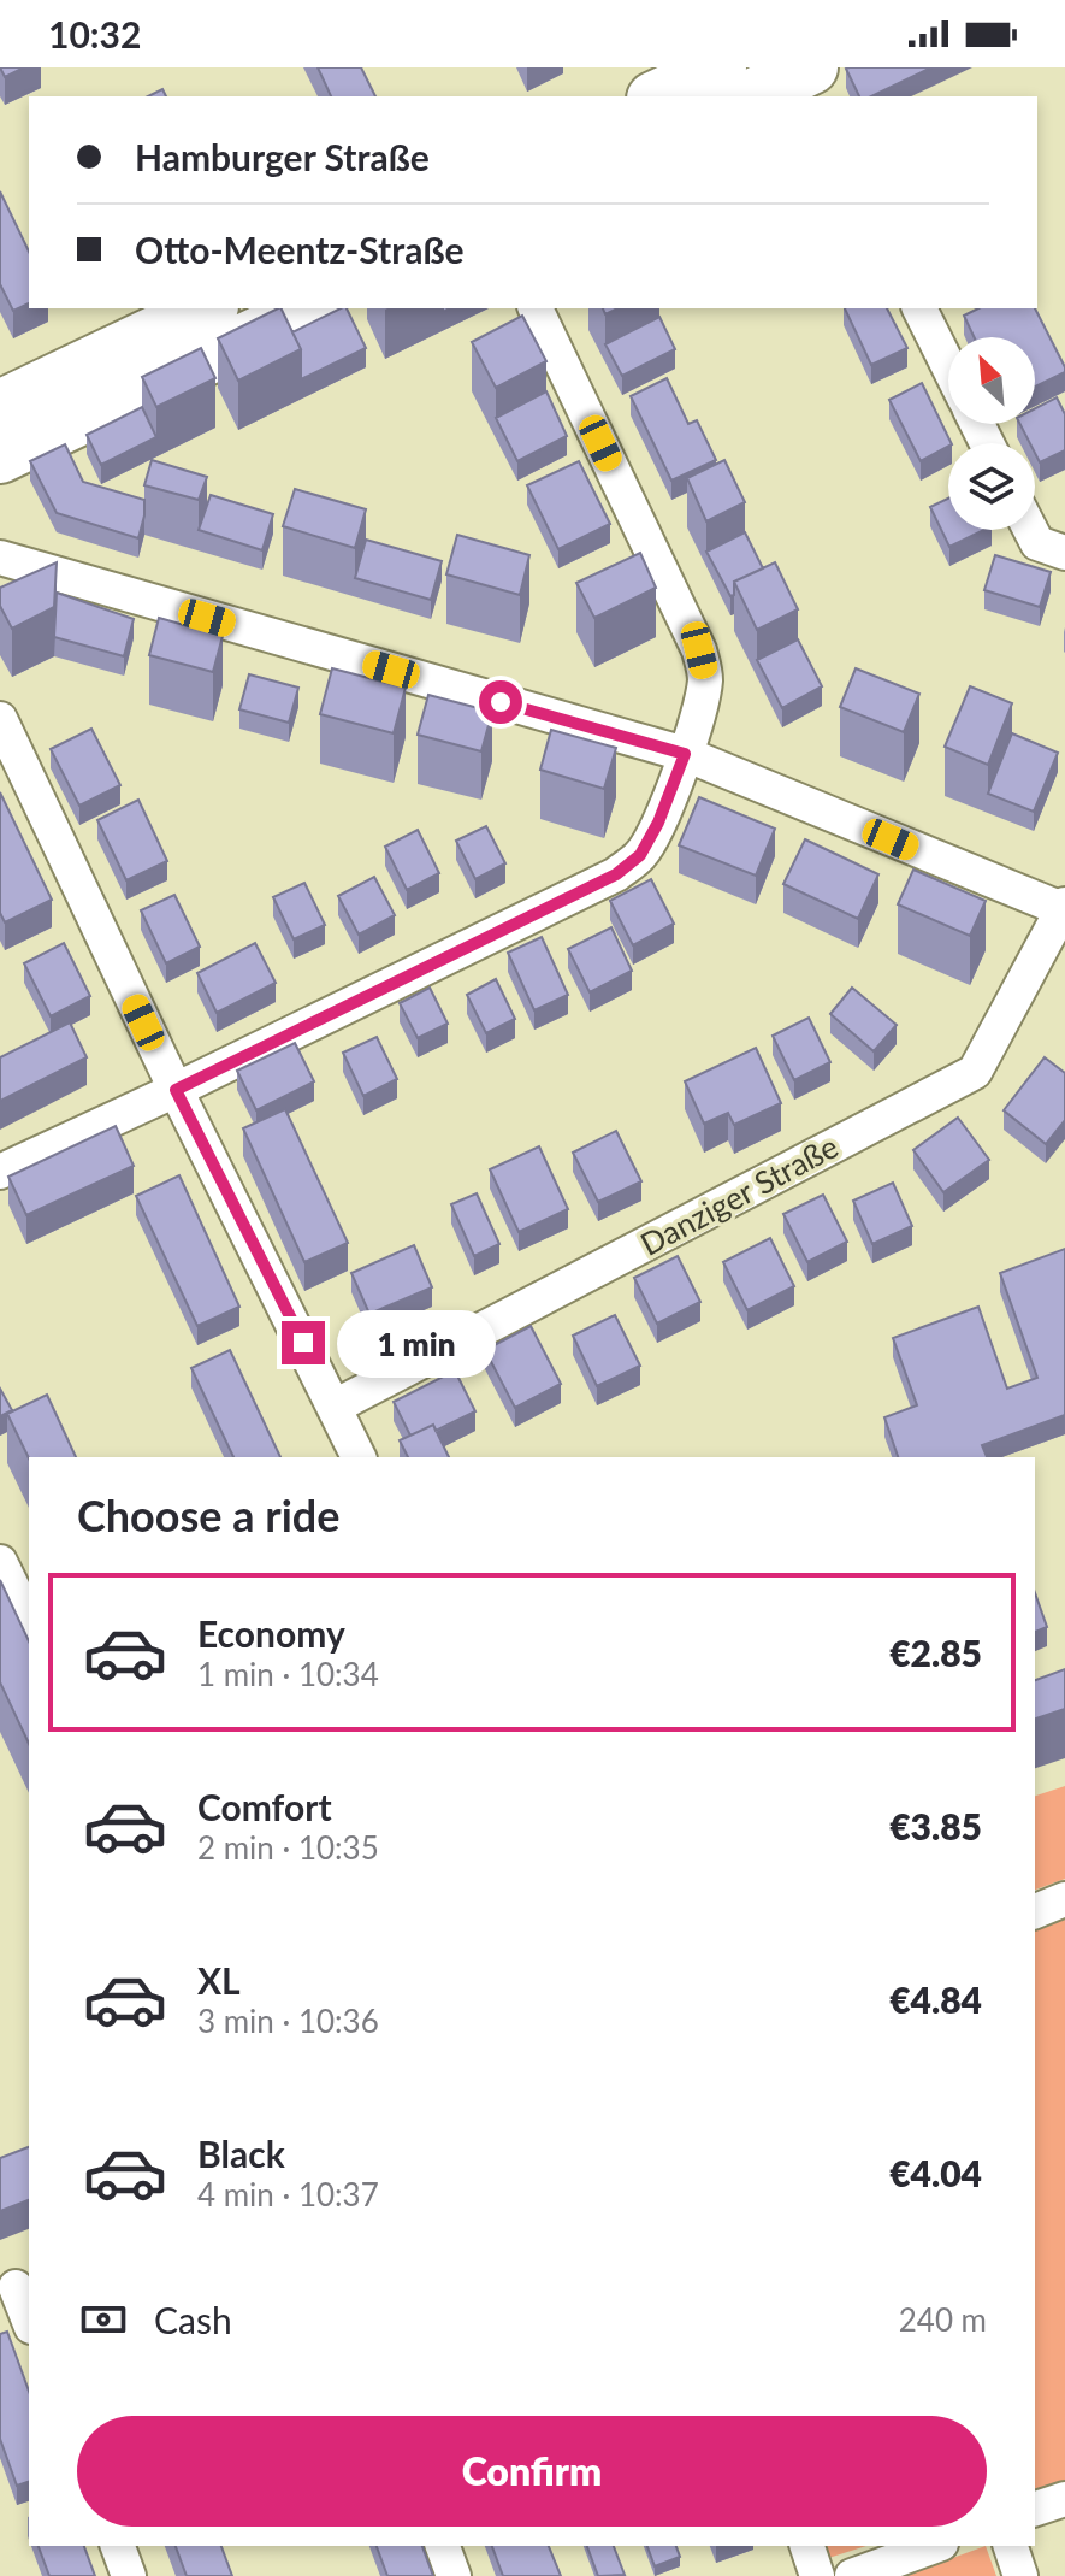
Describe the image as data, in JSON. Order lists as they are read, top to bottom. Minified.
{"streets":{"street":["Danziger Straße"]},"north":"top left","page":{"status":"10:32","banner":["Hamburger Straße","Otto-Meentz-Straße"],"bubble":"1 min","heading":"Choose a ride","list":[{"name":"Economy","note":"1 min · 10:34","value":"€2.85"},{"name":"Comfort","note":"2 min · 10:35","value":"€3.85"},{"name":"XL","note":"3 min · 10:36","value":"€4.84"},{"name":"Black","note":"4 min · 10:37","value":"€4.04"}],"pay":["Cash","240 m"],"buttons":"Confirm"}}
